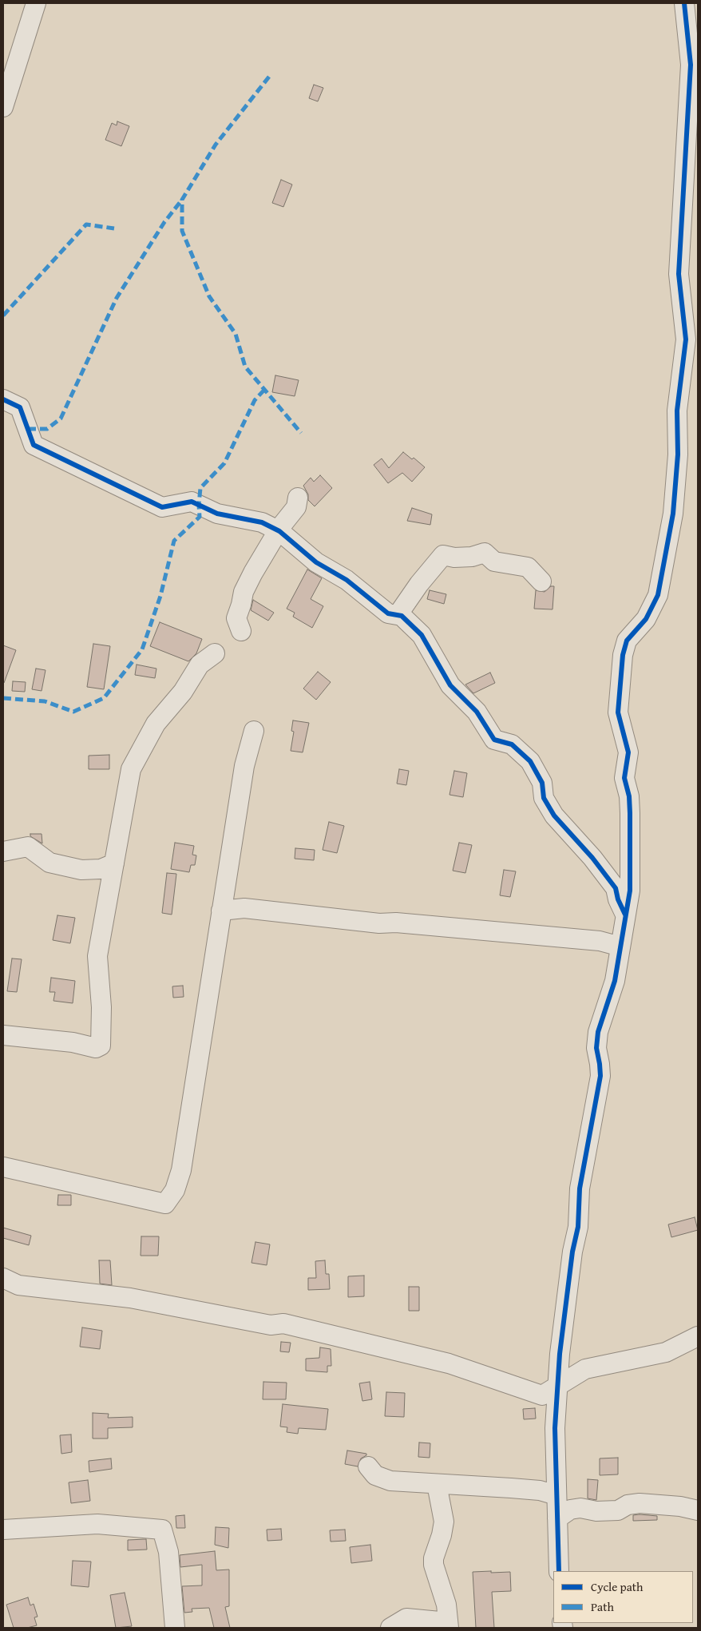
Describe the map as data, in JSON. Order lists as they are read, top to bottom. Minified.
{"legend":["Cycle path","Path"]}
